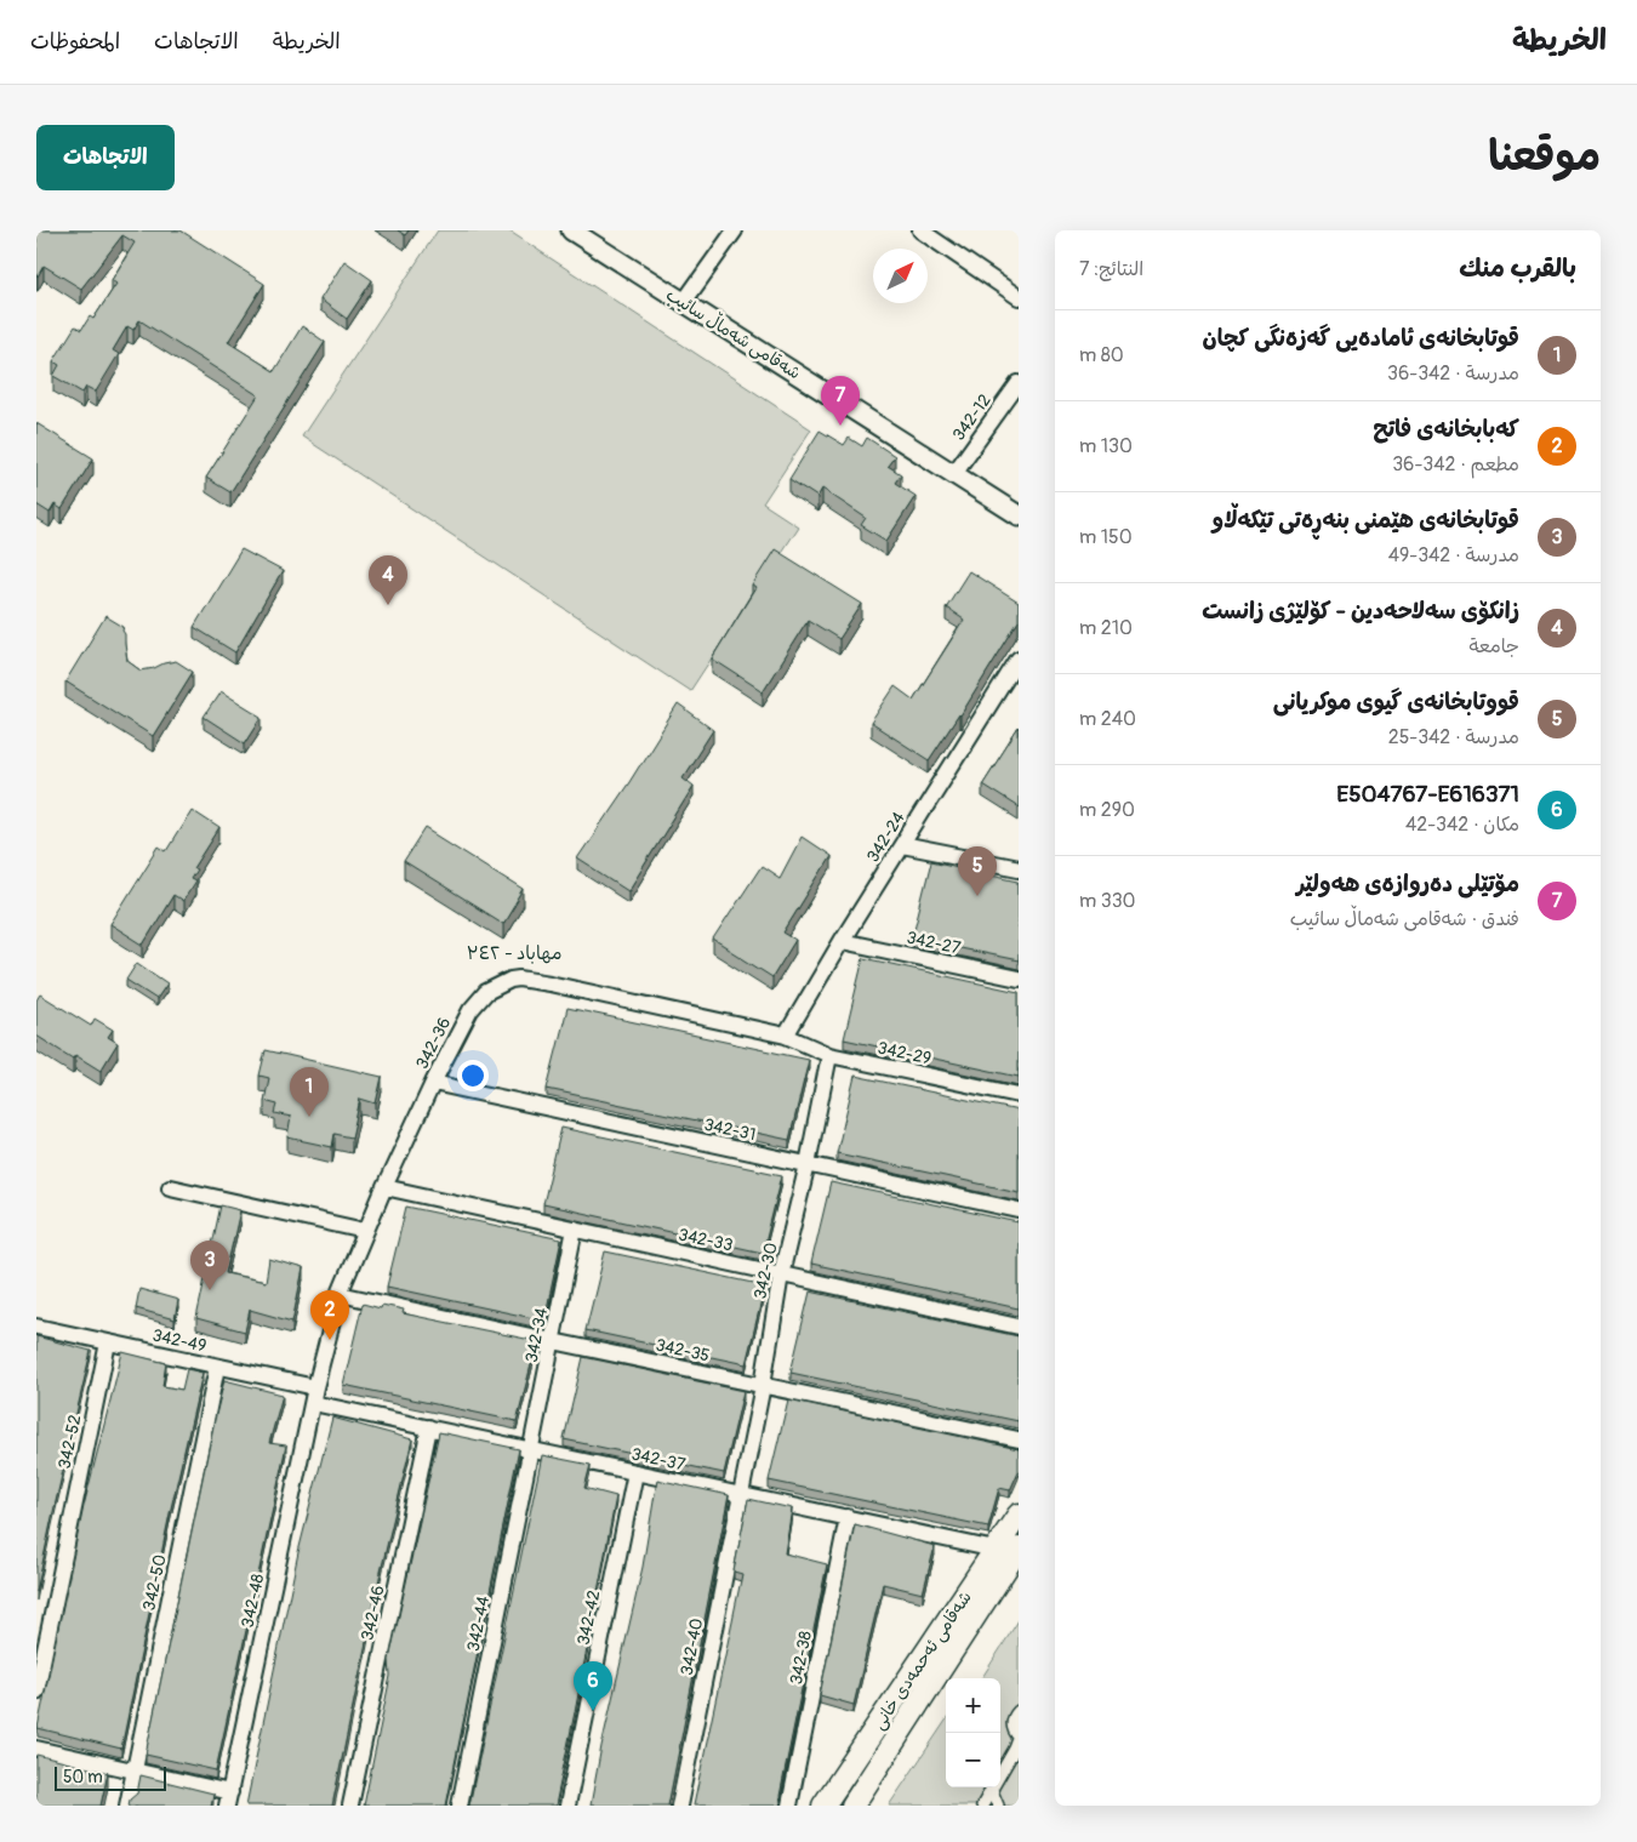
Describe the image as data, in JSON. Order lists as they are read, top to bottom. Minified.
{"streets":{"main road":["شەقامی ئەحمەدی خانی"],"street":["شەقامی شەماڵ سائیب","342-12","342-24","342-27","342-36","342-29","342-31","342-33","342-30","342-34","342-49","342-35","342-52","342-37","342-50","342-48","342-46","342-42","342-44","342-40","342-38"]},"crossings":[["شەقامی شەماڵ سائیب","342-12"],["342-24","342-27"],["342-24","342-36"],["342-24","342-29"],["342-36","342-29"],["342-36","342-31"],["342-36","342-33"],["342-36","342-49"],["342-36","342-35"],["342-36","342-37"],["342-36","342-48"],["342-29","342-30"],["342-31","342-30"],["342-33","342-30"],["342-33","342-34"],["342-30","342-35"],["342-30","342-37"],["342-30","342-40"],["342-34","342-35"],["342-34","342-37"],["342-34","342-44"],["342-49","342-52"],["342-49","342-37"],["342-49","342-50"],["342-49","342-48"],["342-37","342-48"],["342-37","342-46"],["342-37","342-42"],["342-37","342-44"],["342-37","342-40"],["342-37","342-38"],["342-37","شەقامی ئەحمەدی خانی"]],"districts":["مهاباد - ٣٤٢"],"scale_bar":"50 m","north":"top right","page":{"header":"الخريطة","nav":["الخريطة","الاتجاهات","المحفوظات"],"title":"موقعنا","buttons":"الاتجاهات","heading":["بالقرب منك","النتائج: 7"],"list":[{"mark":"1","name":"قوتابخانەی ئامادەیی گەزەنگی کچان","note":"مدرسة · 342-36","value":"80 m"},{"mark":"2","name":"كەبابخانەی فاتح","note":"مطعم · 342-36","value":"130 m"},{"mark":"3","name":"قوتابخانەی هێمنی بنەڕەتی تێکەڵاو","note":"مدرسة · 342-49","value":"150 m"},{"mark":"4","name":"زانکۆی سەلاحەدین - کۆلێژی زانست","note":"جامعة","value":"210 m"},{"mark":"5","name":"قووتابخانەی گيوی موكريانی","note":"مدرسة · 342-25","value":"240 m"},{"mark":"6","name":"E504767-E616371","note":"مكان · 342-42","value":"290 m"},{"mark":"7","name":"مۆتێلی دەروازەی هەولێر","note":"فندق · شەقامی شەماڵ سائیب","value":"330 m"}],"pins":["7","4","5","1","3","2","6"],"map_buttons":["+","−"],"scale":"50 m"}}
